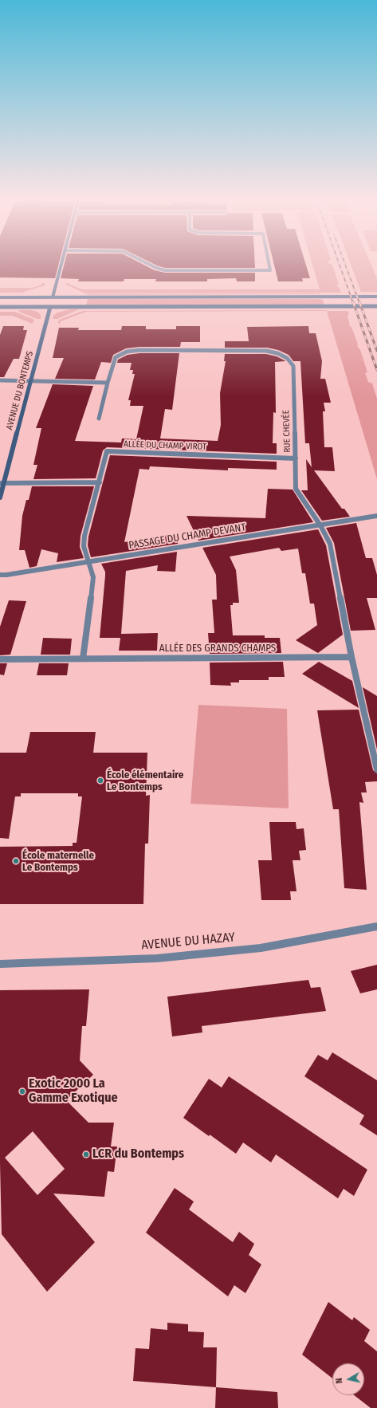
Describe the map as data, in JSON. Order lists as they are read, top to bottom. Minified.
{"streets":{"main road":["AVENUE DU BONTEMPS"],"street":["RUE CHEVÉE","ALLÉE DU CHAMP VIROT","PASSAGE DU CHAMP DEVANT","ALLÉE DES GRANDS CHAMPS","AVENUE DU HAZAY"]},"crossings":[["RUE CHEVÉE","ALLÉE DU CHAMP VIROT"],["RUE CHEVÉE","PASSAGE DU CHAMP DEVANT"],["RUE CHEVÉE","ALLÉE DES GRANDS CHAMPS"],["ALLÉE DU CHAMP VIROT","PASSAGE DU CHAMP DEVANT"]],"places":["École élémentaire Le Bontemps","École maternelle Le Bontemps","Exotic 2000 La Gamme Exotique","LCR du Bontemps"],"north":"left"}
